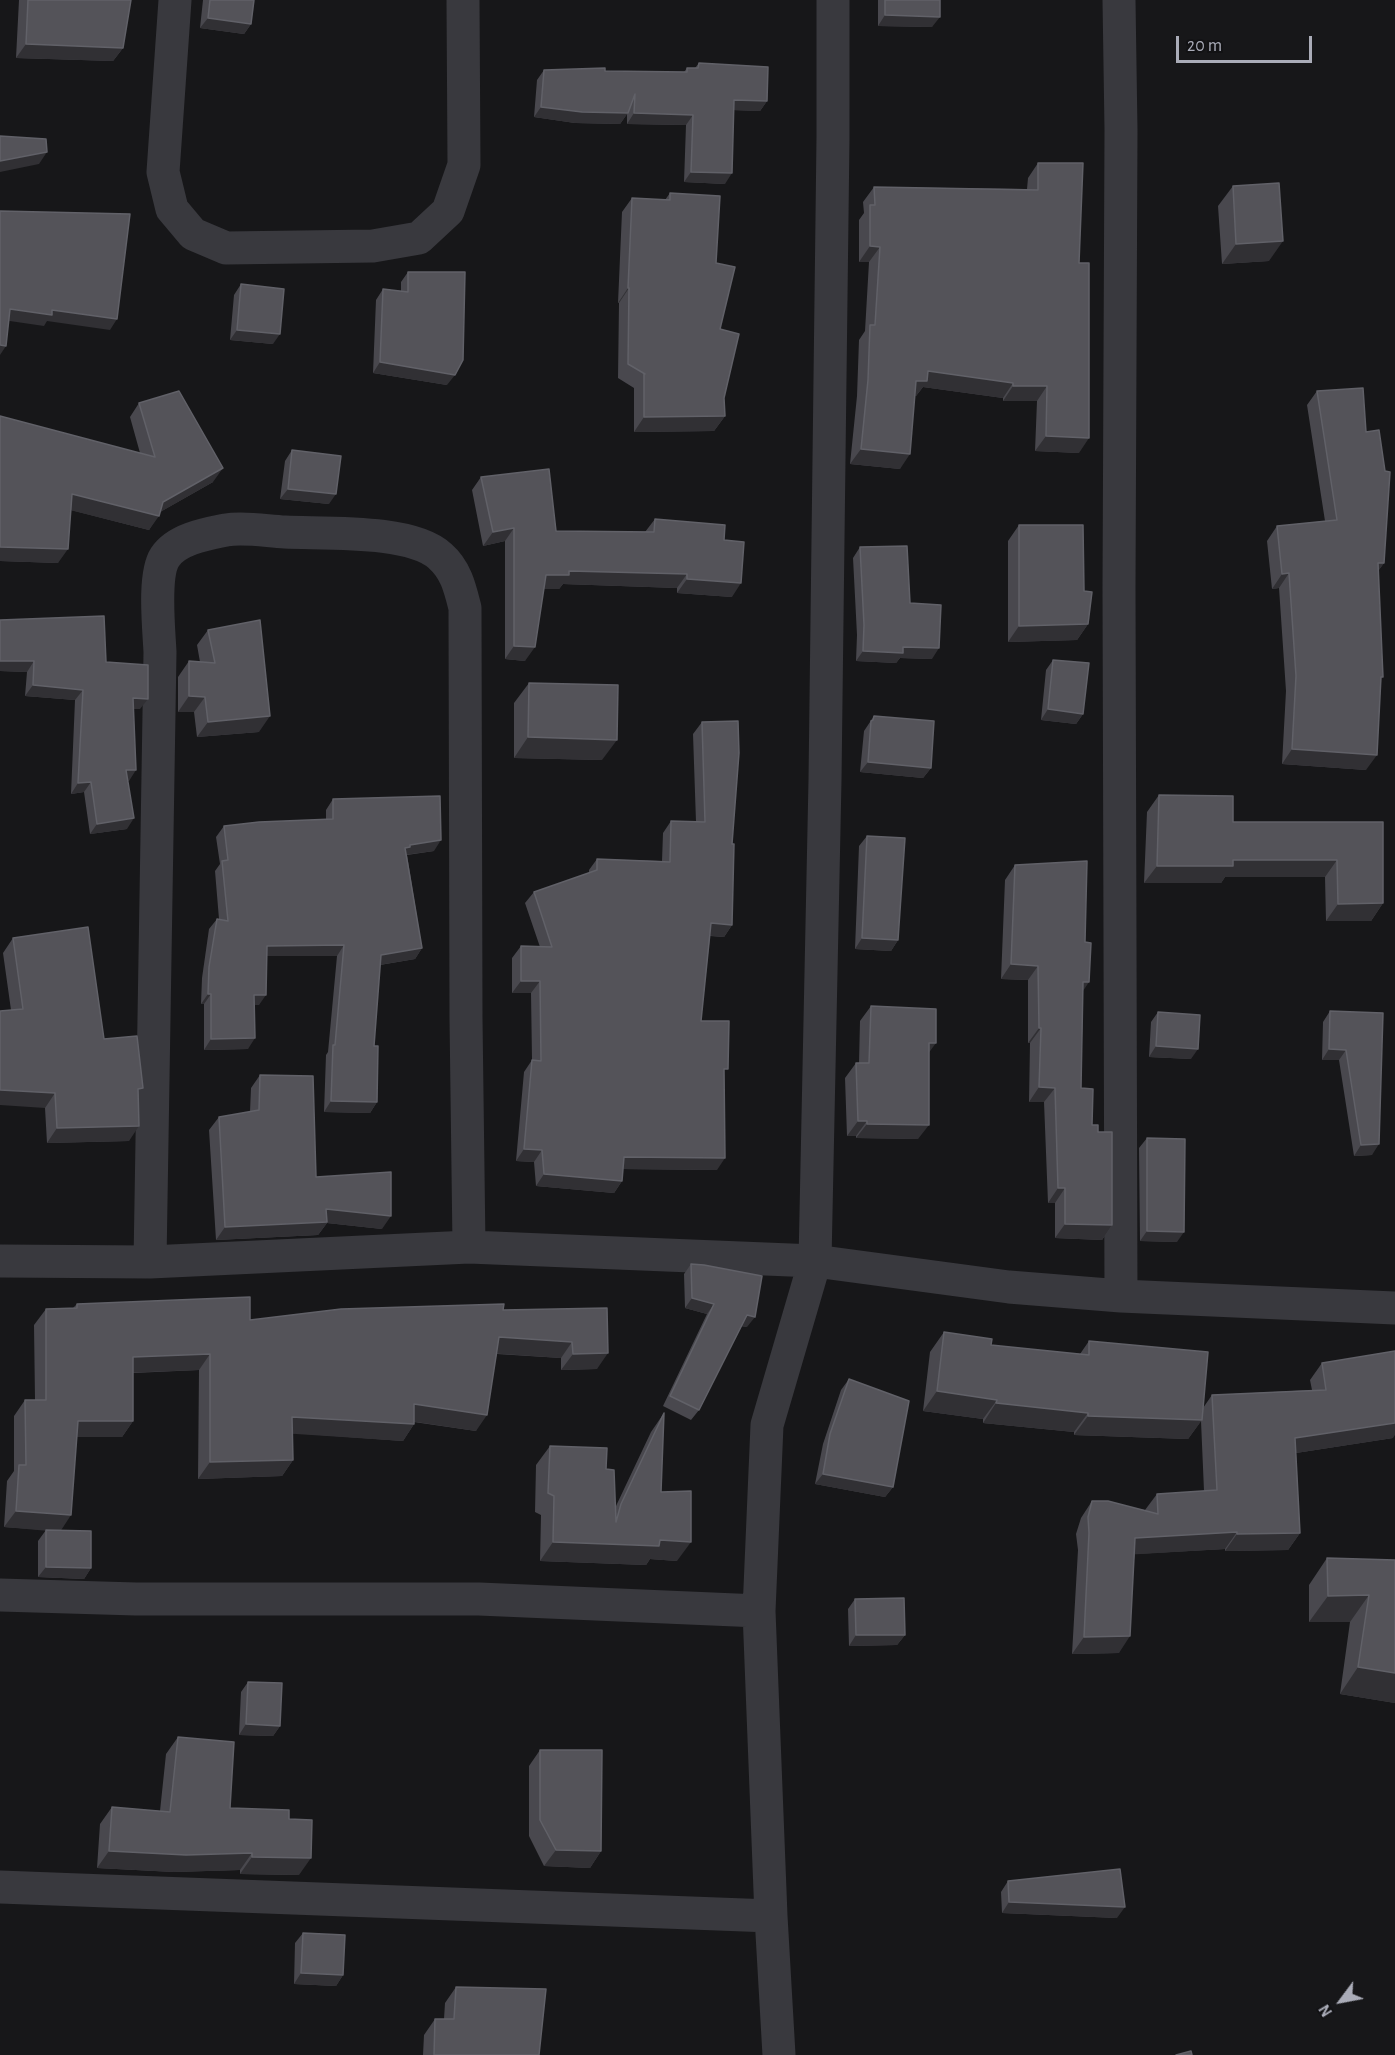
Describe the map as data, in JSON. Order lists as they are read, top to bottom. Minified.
{"scale_bar":"20 m","north":"bottom left"}
